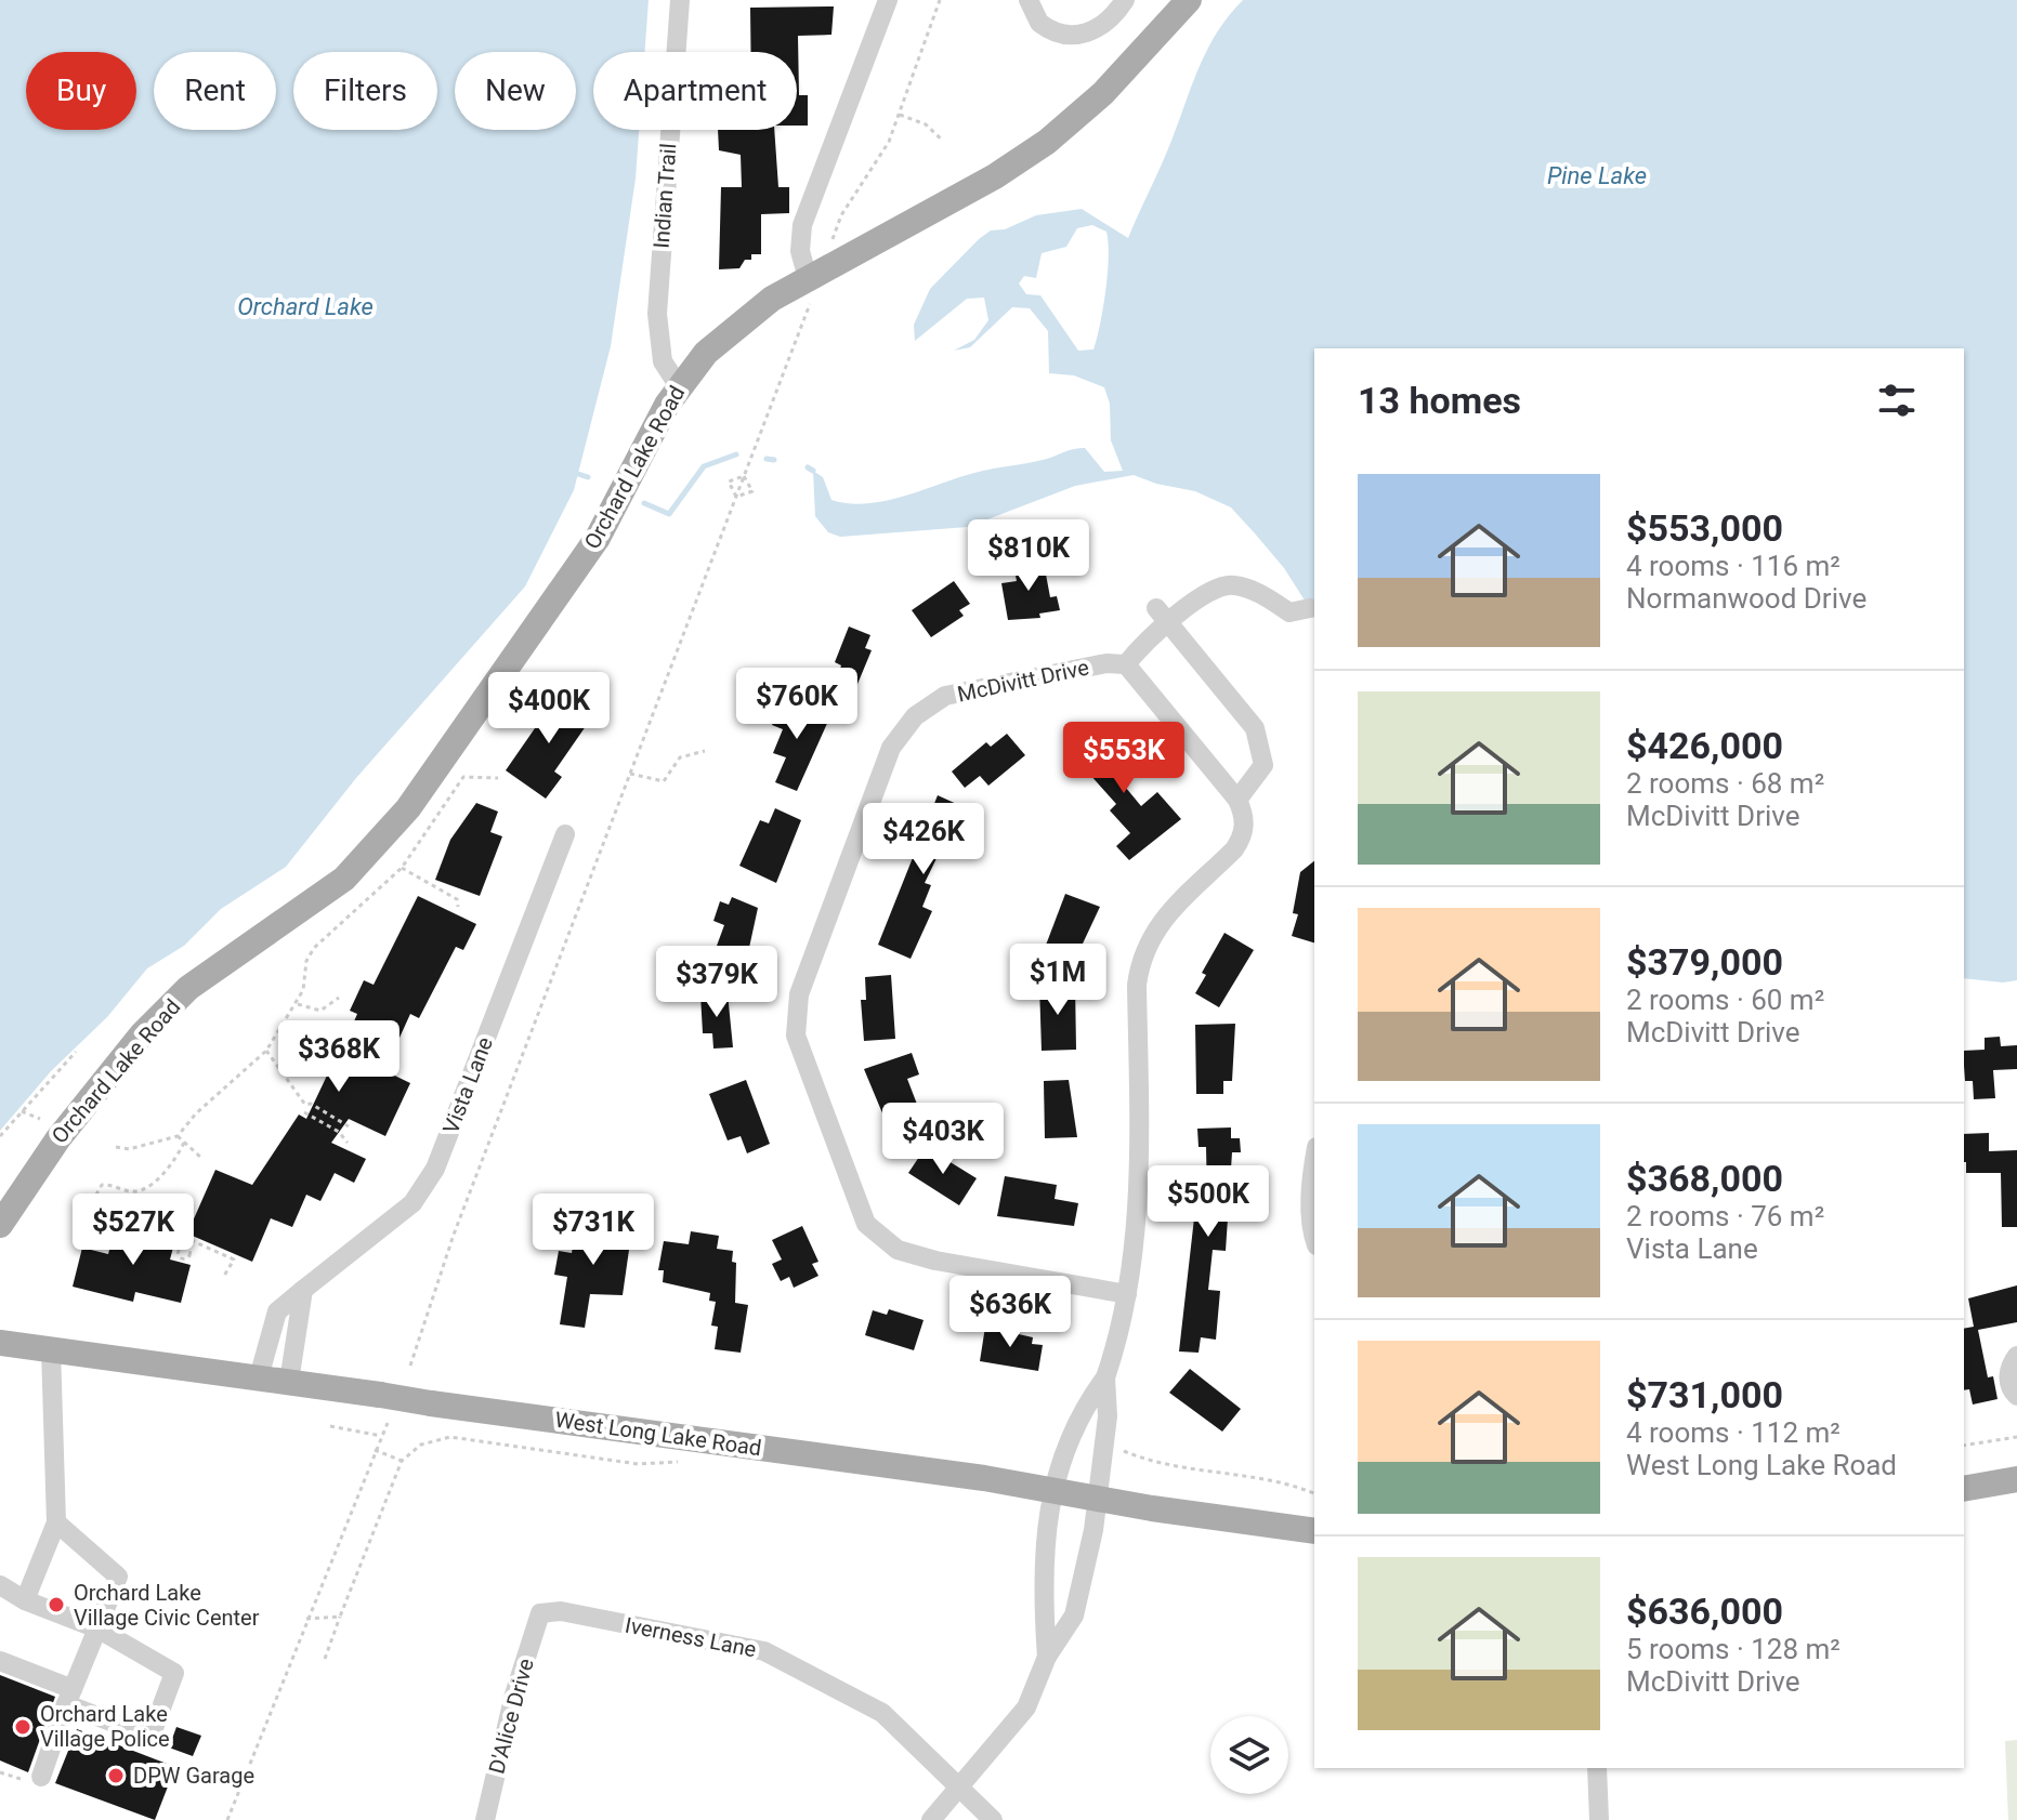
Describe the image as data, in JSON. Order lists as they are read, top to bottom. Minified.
{"streets":{"main road":["Orchard Lake Road","West Long Lake Road"],"street":["Indian Trail","McDivitt Drive","Vista Lane","Iverness Lane","D'Alice Drive"]},"crossings":[["Indian Trail","Orchard Lake Road"],["Vista Lane","West Long Lake Road"],["Iverness Lane","D'Alice Drive"]],"water":["Pine Lake","Orchard Lake"],"places":["Orchard Lake Village Civic Center","Orchard Lake Village Police","DPW Garage"],"page":{"chip":["Buy","Rent","Filters","New","Apartment"],"heading":"13 homes","list":[{"name":"$553,000","note":"4 rooms · 116 m² · Normanwood Drive"},{"name":"$426,000","note":"2 rooms · 68 m² · McDivitt Drive"},{"name":"$379,000","note":"2 rooms · 60 m² · McDivitt Drive"},{"name":"$368,000","note":"2 rooms · 76 m² · Vista Lane"},{"name":"$731,000","note":"4 rooms · 112 m² · West Long Lake Road"},{"name":"$636,000","note":"5 rooms · 128 m² · McDivitt Drive"}],"price":["$810K","$760K","$400K","$553K","$426K","$1M","$379K","$368K","$403K","$500K","$527K","$731K","$636K"]}}
